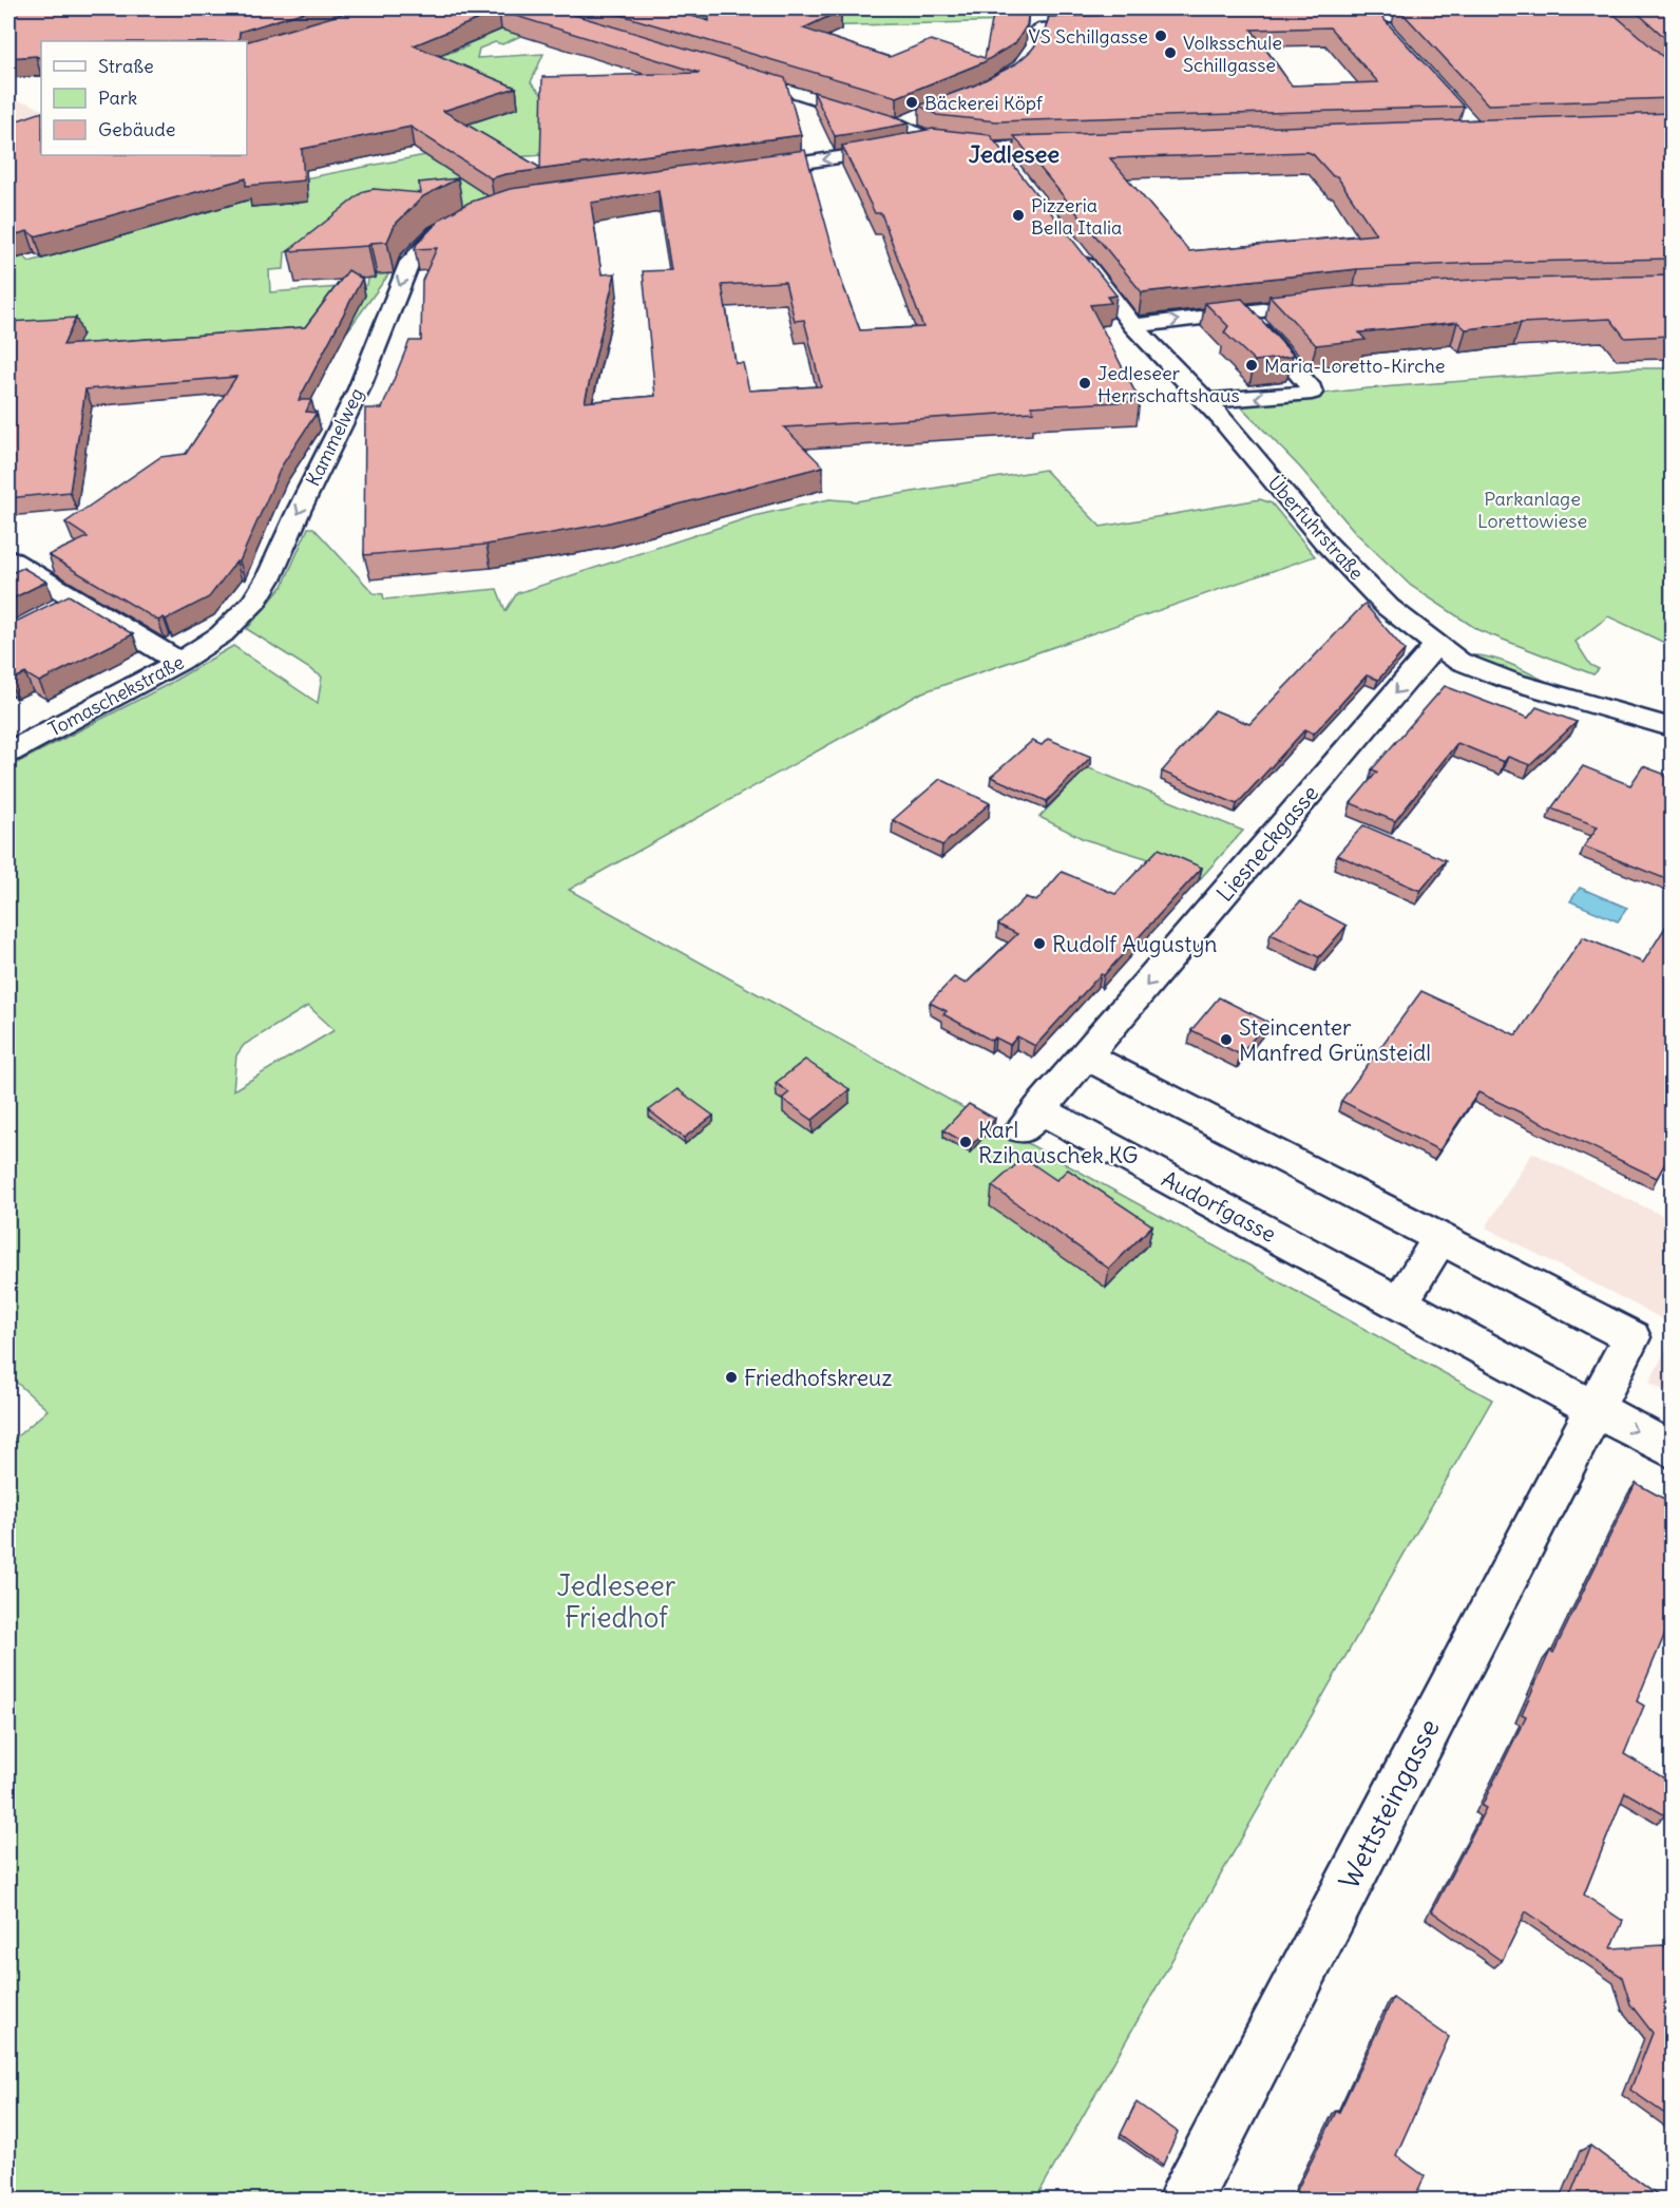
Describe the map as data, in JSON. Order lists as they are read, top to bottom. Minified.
{"streets":{"street":["Kammelweg","Überfuhrstraße","Tomaschekstraße","Liesneckgasse","Audorfgasse","Wettsteingasse"]},"crossings":[["Kammelweg","Tomaschekstraße"],["Überfuhrstraße","Liesneckgasse"],["Liesneckgasse","Audorfgasse"],["Audorfgasse","Wettsteingasse"]],"one_way":["Kammelweg","Liesneckgasse"],"districts":["Jedlesee"],"parks":["Parkanlage Lorettowiese","Jedleseer Friedhof"],"places":["VS Schillgasse","Volksschule Schillgasse","Bäckerei Köpf","Pizzeria Bella Italia","Maria-Loretto-Kirche","Jedleseer Herrschaftshaus","Rudolf Augustyn","Steincenter Manfred Grünsteidl","Karl Rzihauschek KG","Friedhofskreuz"],"legend":["Straße","Park","Gebäude"]}
